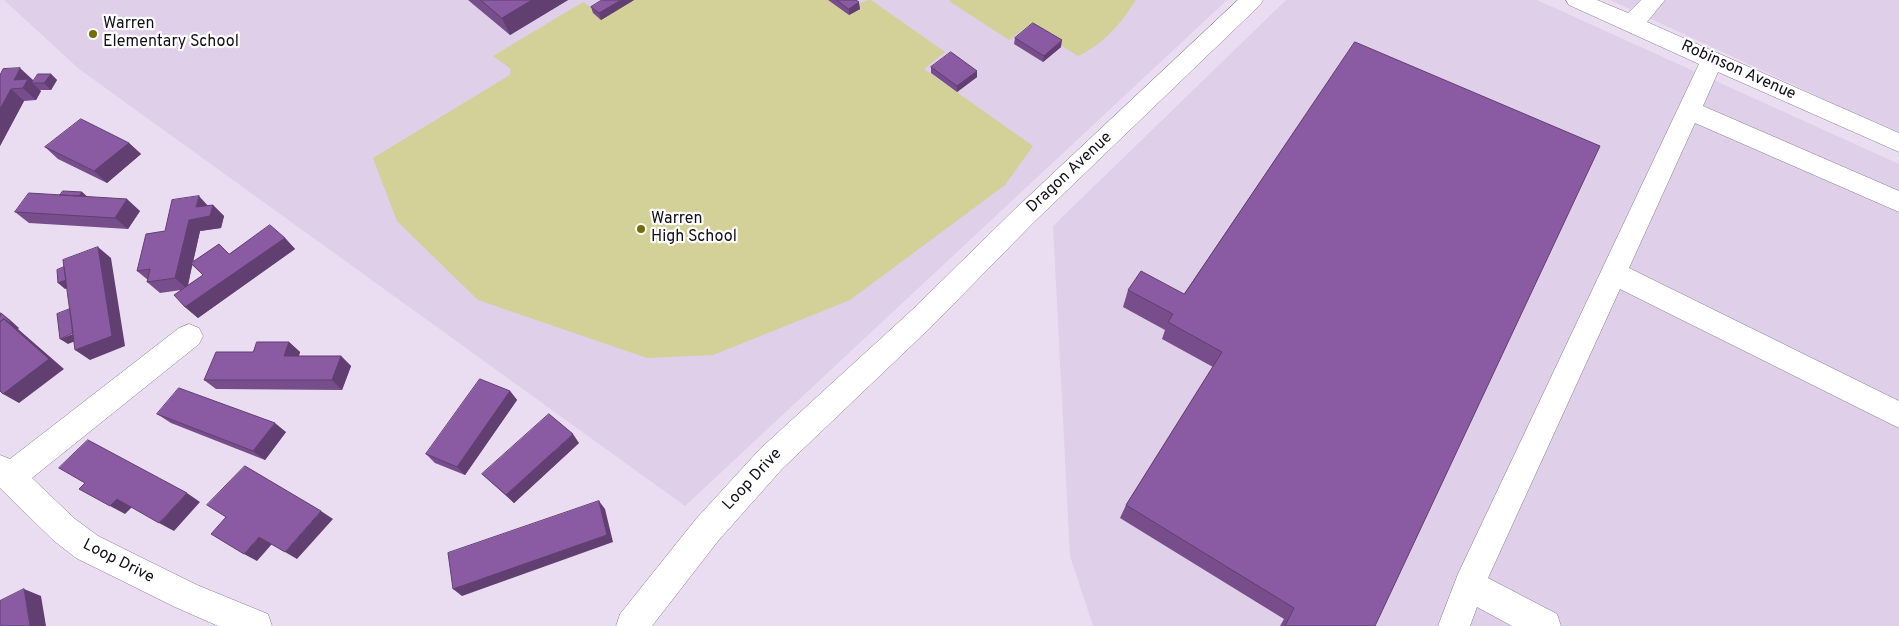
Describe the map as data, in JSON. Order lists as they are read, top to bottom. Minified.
{"streets":{"street":["Robinson Avenue","Dragon Avenue","Loop Drive"]},"crossings":[["Dragon Avenue","Loop Drive"]],"places":["Warren Elementary School","Warren High School"]}
